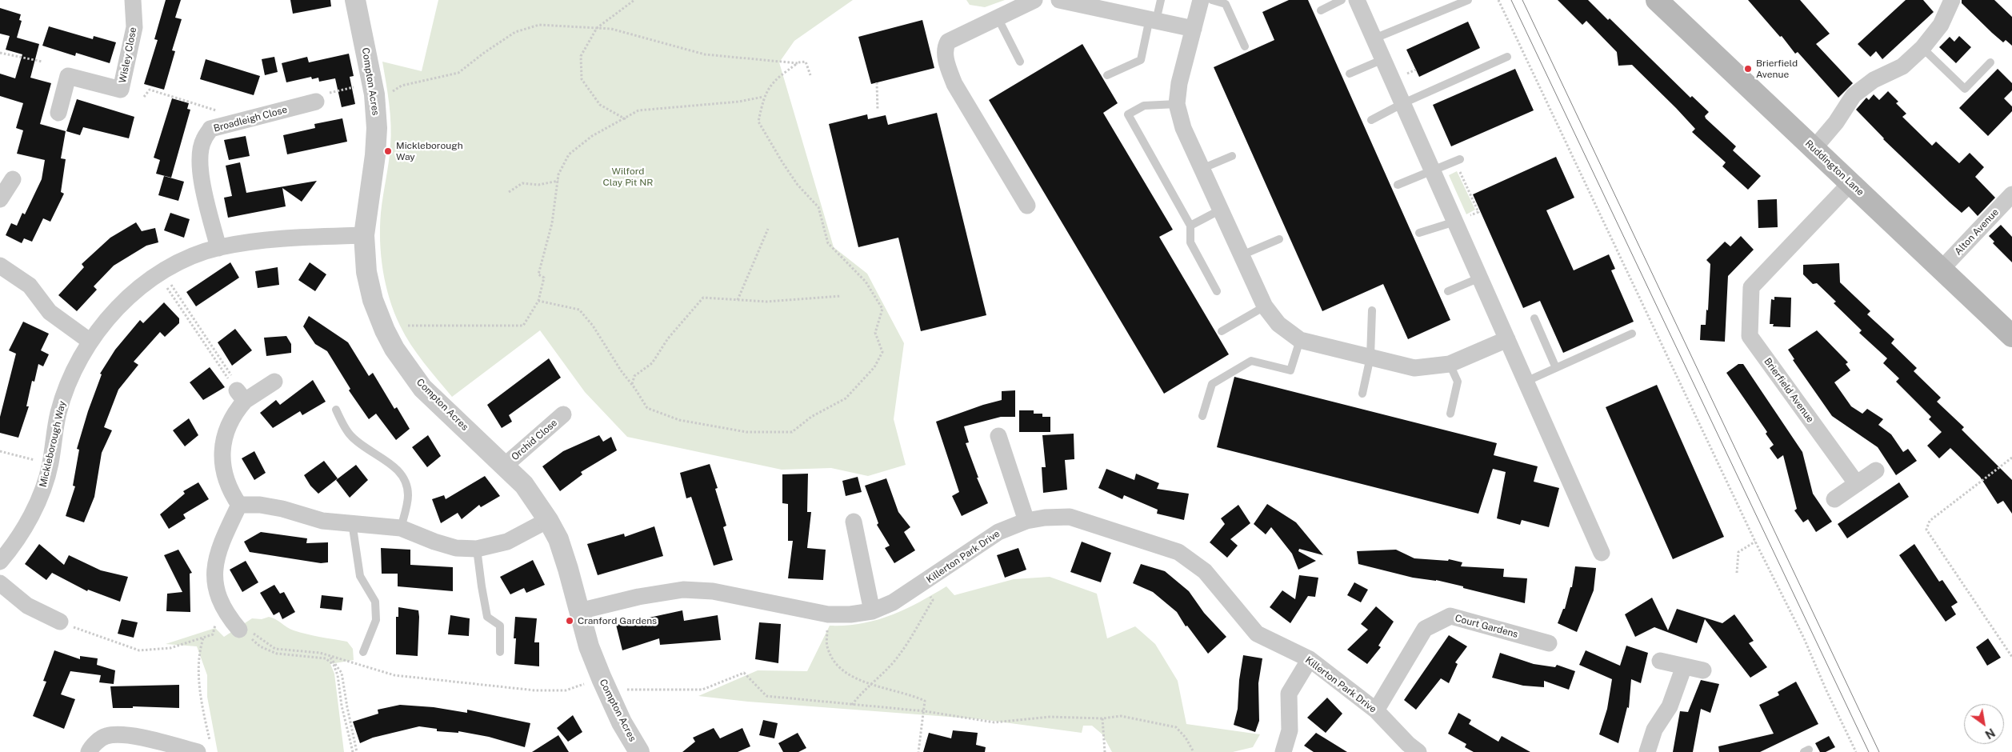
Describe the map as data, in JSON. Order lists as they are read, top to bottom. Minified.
{"streets":{"main road":["Ruddington Lane"],"street":["Wisley Close","Compton Acres","Broadleigh Close","Alton Avenue","Brierfield Avenue","Orchid Close","Mickleborough Way","Killerton Park Drive","Court Gardens"]},"crossings":[["Compton Acres","Orchid Close"],["Compton Acres","Mickleborough Way"],["Compton Acres","Killerton Park Drive"],["Broadleigh Close","Mickleborough Way"],["Ruddington Lane","Alton Avenue"],["Ruddington Lane","Brierfield Avenue"],["Killerton Park Drive","Court Gardens"]],"parks":["Wilford Clay Pit NR"],"places":["Brierfield Avenue","Mickleborough Way","Cranford Gardens"],"north":"bottom right"}
